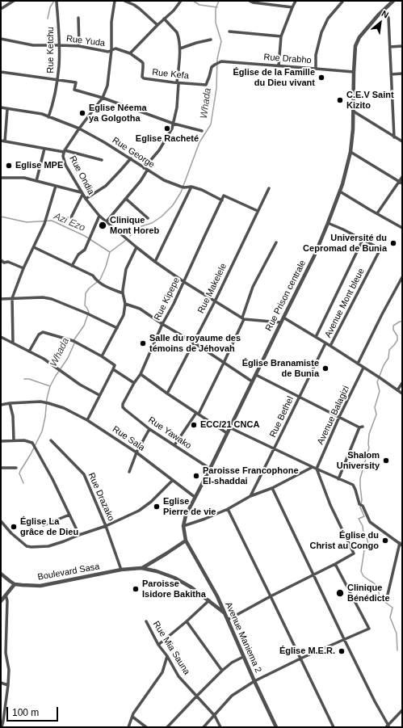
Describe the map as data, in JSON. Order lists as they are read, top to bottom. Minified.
{"streets":{"street":["Rue Yuda","Rue Ketchu","Rue Drabho","Rue Kefa","Rue George","Rue Ondia","Rue Makelele","Rue Prison centrale","Rue Kipepe","Avenue Mont bleue","Avenue Balagizi","Rue Bethel","Rue Yawako","Rue Sala","Rue Drazako","Boulevard Sasa","Avenue Maniema 2","Rue Mia Sauna"]},"crossings":[["Rue Yuda","Rue Ketchu"],["Rue Yuda","Rue Kefa"],["Rue Yuda","Rue Ondia"],["Rue Ketchu","Rue George"],["Rue Drabho","Rue Kefa"],["Rue Drabho","Rue Prison centrale"],["Rue Kefa","Rue Ondia"],["Rue George","Rue Ondia"],["Rue Ondia","Rue Makelele"],["Rue Ondia","Rue Kipepe"],["Rue Makelele","Rue Kipepe"],["Rue Prison centrale","Rue Yawako"],["Rue Prison centrale","Rue Sala"],["Rue Prison centrale","Boulevard Sasa"],["Rue Prison centrale","Avenue Maniema 2"],["Rue Kipepe","Rue Yawako"],["Rue Drazako","Boulevard Sasa"],["Boulevard Sasa","Avenue Maniema 2"]],"water":["Whada","Azi Ezo"],"places":["Église de la Famille du Dieu vivant","C.E.V Saint Kizito","Eglise Néema ya Golgotha","Eglise Racheté","Eglise MPE","Clinique Mont Horeb","Université du Cepromad de Bunia","Salle du royaume des témoins de Jéhovah","Église Branamiste de Bunia","ECC/21 CNCA","Shalom University","Paroisse Francophone El-shaddai","Eglise Pierre de vie","Église La grâce de Dieu","Église du Christ au Congo","Paroisse Isidore Bakitha","Clinique Bénédicte","Église M.E.R."],"scale_bar":"100 m","north":"top right"}
